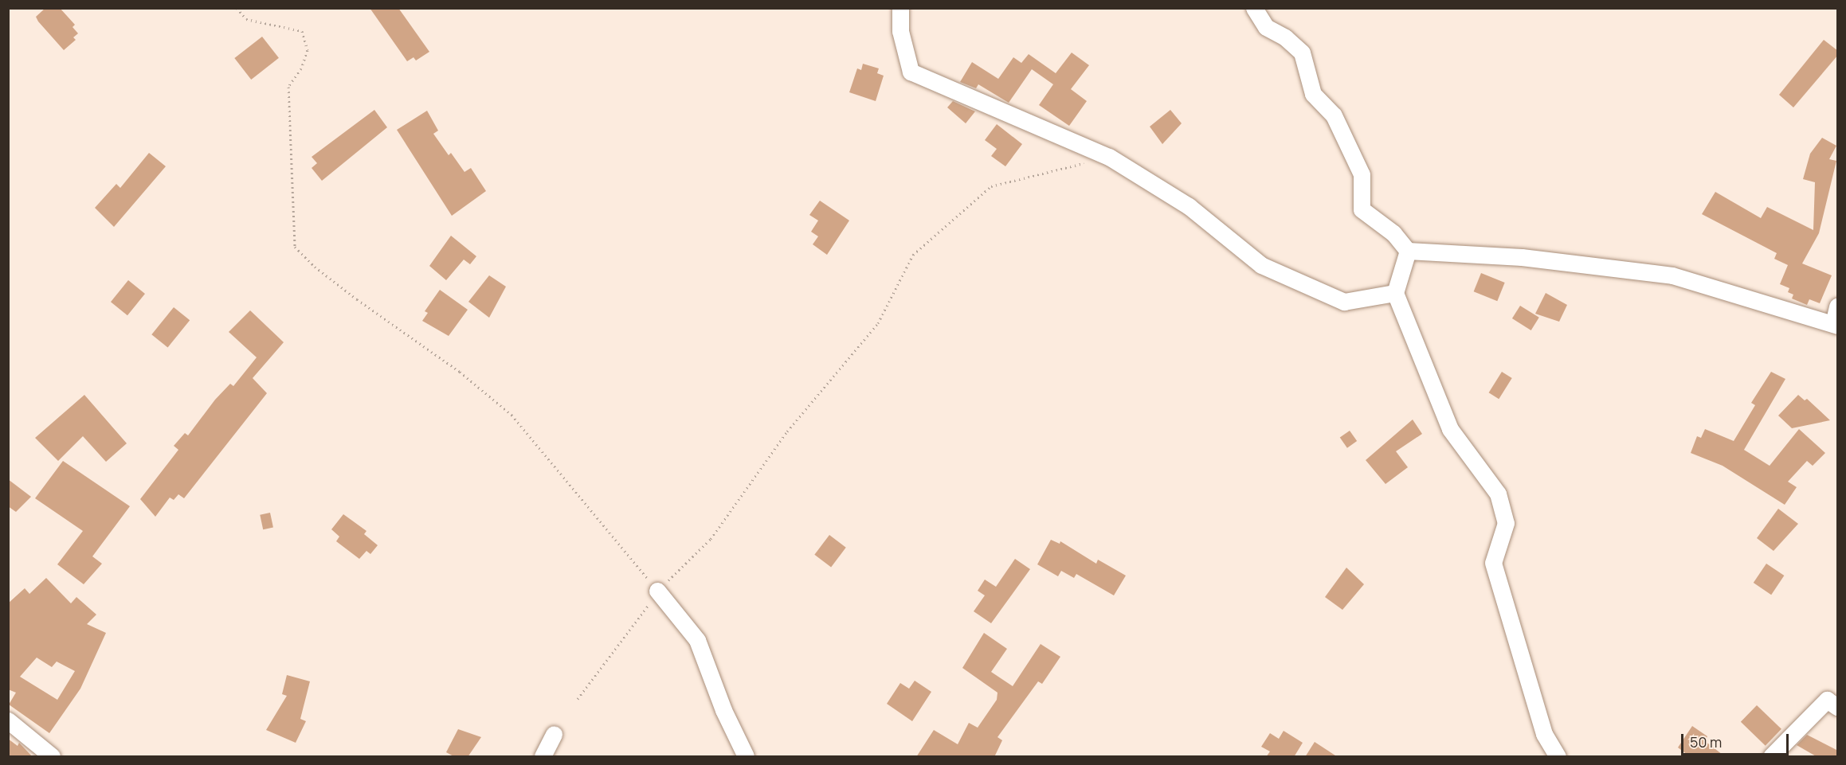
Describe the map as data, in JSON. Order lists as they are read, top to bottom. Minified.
{"scale_bar":"50 m"}
